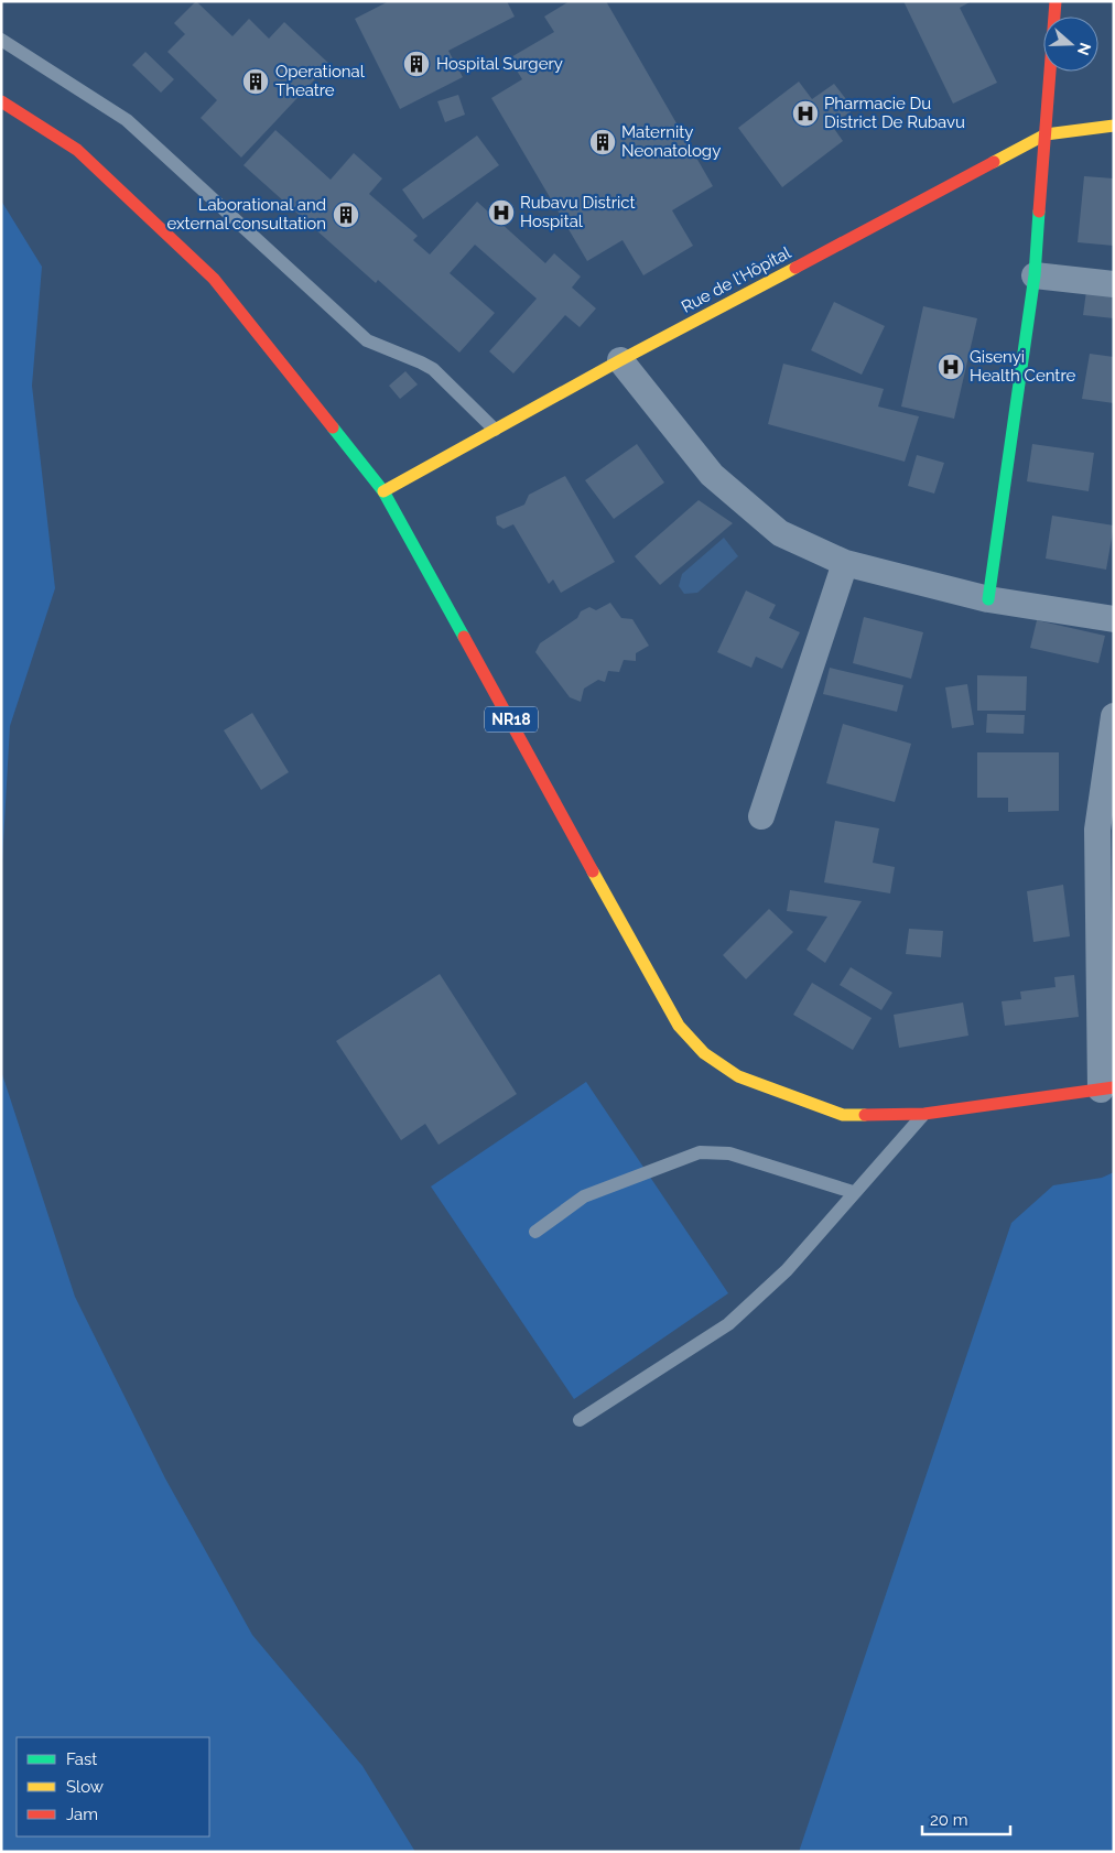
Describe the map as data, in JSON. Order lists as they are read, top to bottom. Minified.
{"streets":{"main road":["Rue de l'Hôpital","NR18"]},"crossings":[["Rue de l'Hôpital","NR18"]],"places":{"building":["Hospital Surgery","Operational Theatre","Maternity Neonatology","Laborational and external consultation"],"hospital":["Pharmacie Du District De Rubavu","Rubavu District Hospital","Gisenyi Health Centre"]},"legend":["Fast","Slow","Jam"],"scale_bar":"20 m","north":"right"}
